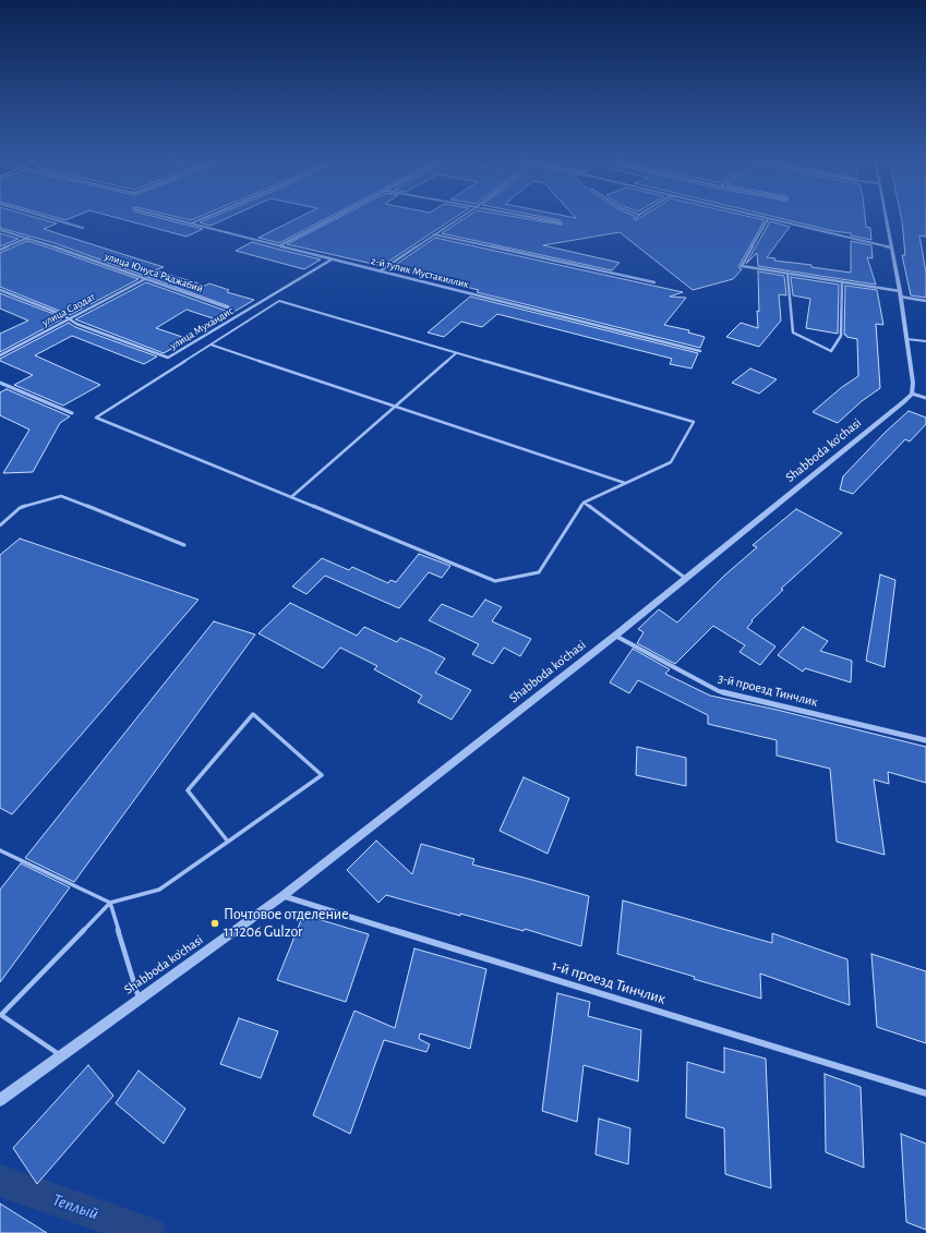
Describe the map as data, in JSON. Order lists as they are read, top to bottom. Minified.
{"streets":{"street":["улица Юнуса Раджабий","2-й тупик Мустакиллик","улица Саодат","улица Мухандис","Shabboda ko'chasi","3-й проезд Тинчлик","1-й проезд Тинчлик"]},"crossings":[["улица Юнуса Раджабий","улица Саодат"],["2-й тупик Мустакиллик","улица Мухандис"],["улица Саодат","улица Мухандис"],["Shabboda ko'chasi","3-й проезд Тинчлик"],["Shabboda ko'chasi","1-й проезд Тинчлик"]],"water":["Теплый"],"places":["Почтовое отделение 111206 Gulzor"]}
